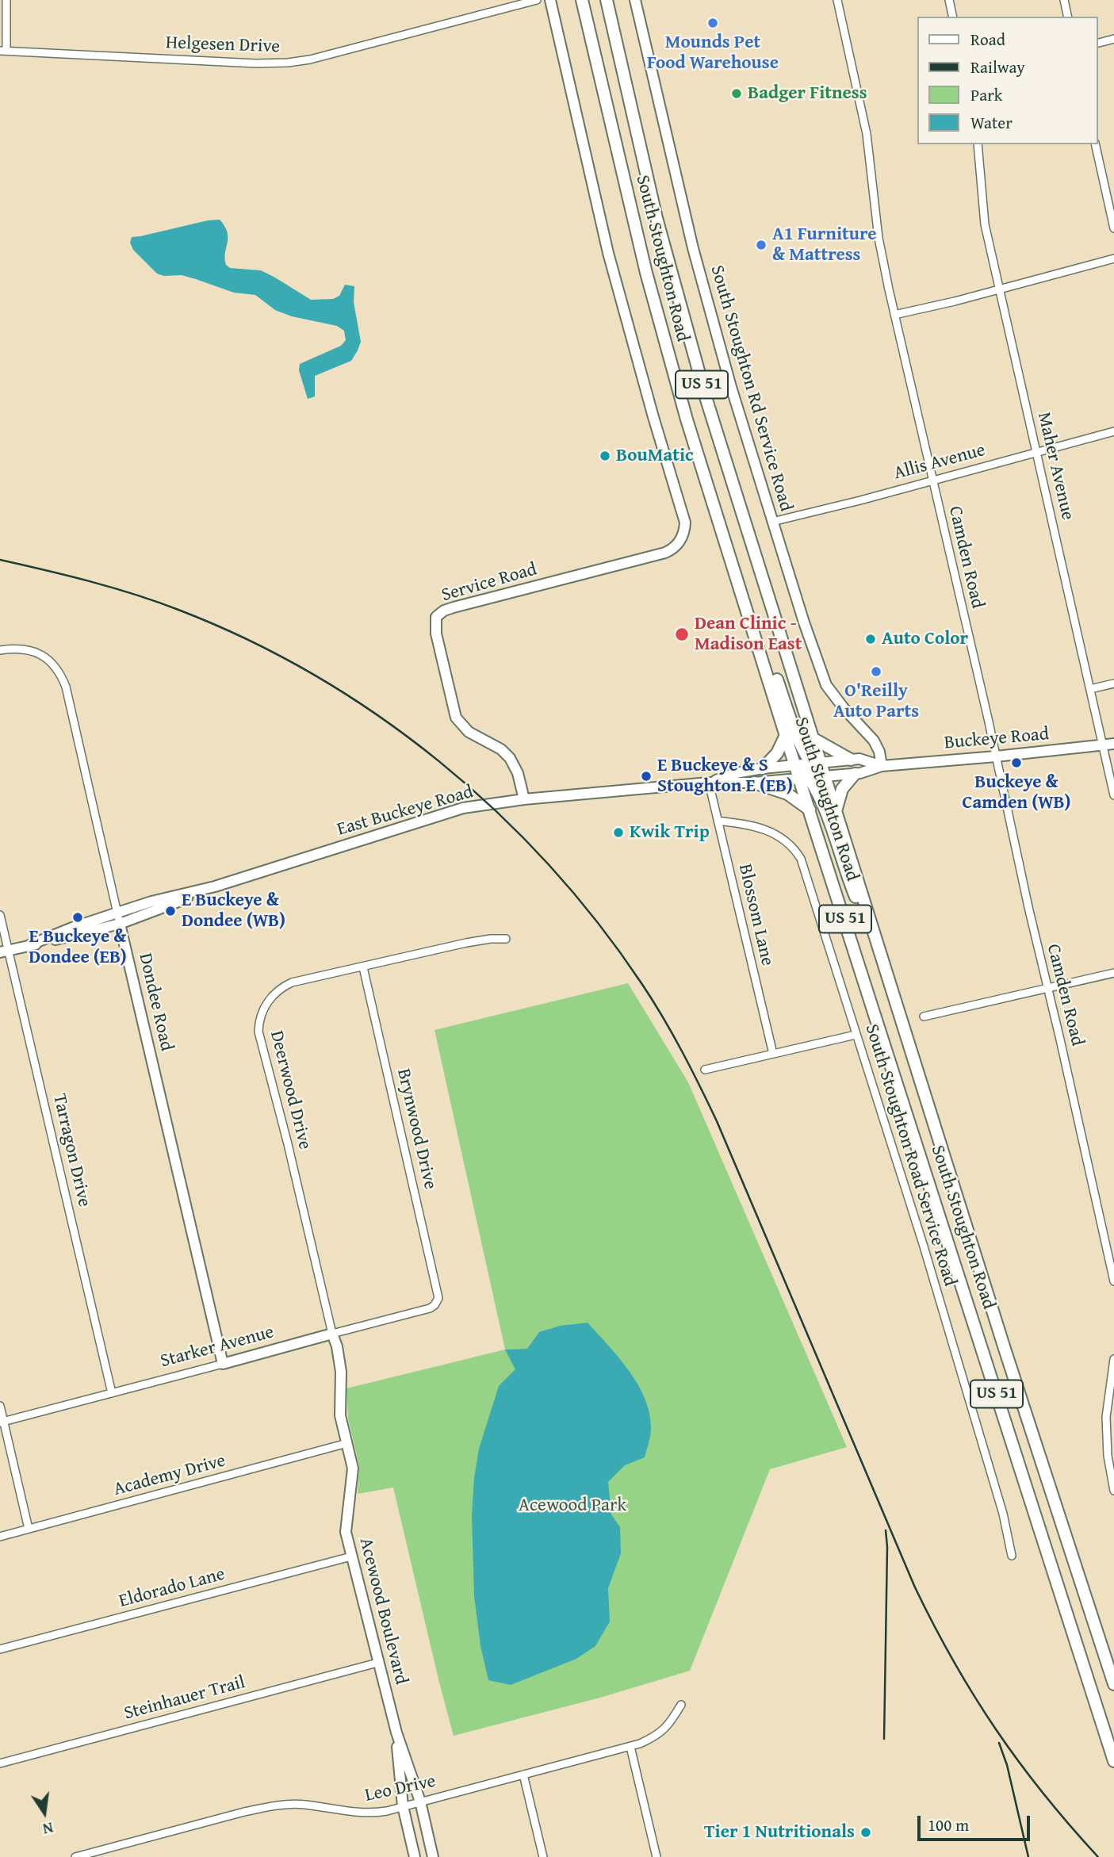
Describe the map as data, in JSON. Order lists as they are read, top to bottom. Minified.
{"streets":{"main road":["South Stoughton Road","US 51"],"street":["Helgesen Drive","South Stoughton Rd Service Road","Allis Avenue","Maher Avenue","Camden Road","Service Road","Buckeye Road","East Buckeye Road","Blossom Lane","Dondee Road","Deerwood Drive","Brynwood Drive","Tarragon Drive","South Stoughton Road Service Road","Starker Avenue","Academy Drive","Eldorado Lane","Acewood Boulevard","Steinhauer Trail","Leo Drive"]},"crossings":[["South Stoughton Road","Buckeye Road"],["South Stoughton Road","East Buckeye Road"],["South Stoughton Rd Service Road","Allis Avenue"],["South Stoughton Rd Service Road","Buckeye Road"],["Allis Avenue","Maher Avenue"],["Allis Avenue","Camden Road"],["Maher Avenue","Buckeye Road"],["Camden Road","Buckeye Road"],["Service Road","East Buckeye Road"],["Buckeye Road","East Buckeye Road"],["East Buckeye Road","Blossom Lane"],["East Buckeye Road","Dondee Road"],["East Buckeye Road","Tarragon Drive"],["Blossom Lane","South Stoughton Road Service Road"],["Dondee Road","Starker Avenue"],["Deerwood Drive","Brynwood Drive"],["Deerwood Drive","Starker Avenue"],["Deerwood Drive","Acewood Boulevard"],["Brynwood Drive","Starker Avenue"],["Tarragon Drive","Starker Avenue"],["Starker Avenue","Acewood Boulevard"],["Academy Drive","Acewood Boulevard"],["Eldorado Lane","Acewood Boulevard"],["Acewood Boulevard","Steinhauer Trail"],["Acewood Boulevard","Leo Drive"]],"parks":["Acewood Park"],"places":["Mounds Pet Food Warehouse","Badger Fitness","A1 Furniture & Mattress","BouMatic","Dean Clinic - Madison East","Auto Color","O'Reilly Auto Parts","Buckeye & Camden (WB)","E Buckeye & S Stoughton E (EB)","Kwik Trip","E Buckeye & Dondee (WB)","E Buckeye & Dondee (EB)","Tier 1 Nutritionals"],"legend":["Road","Railway","Park","Water"],"scale_bar":"100 m","north":"bottom"}
